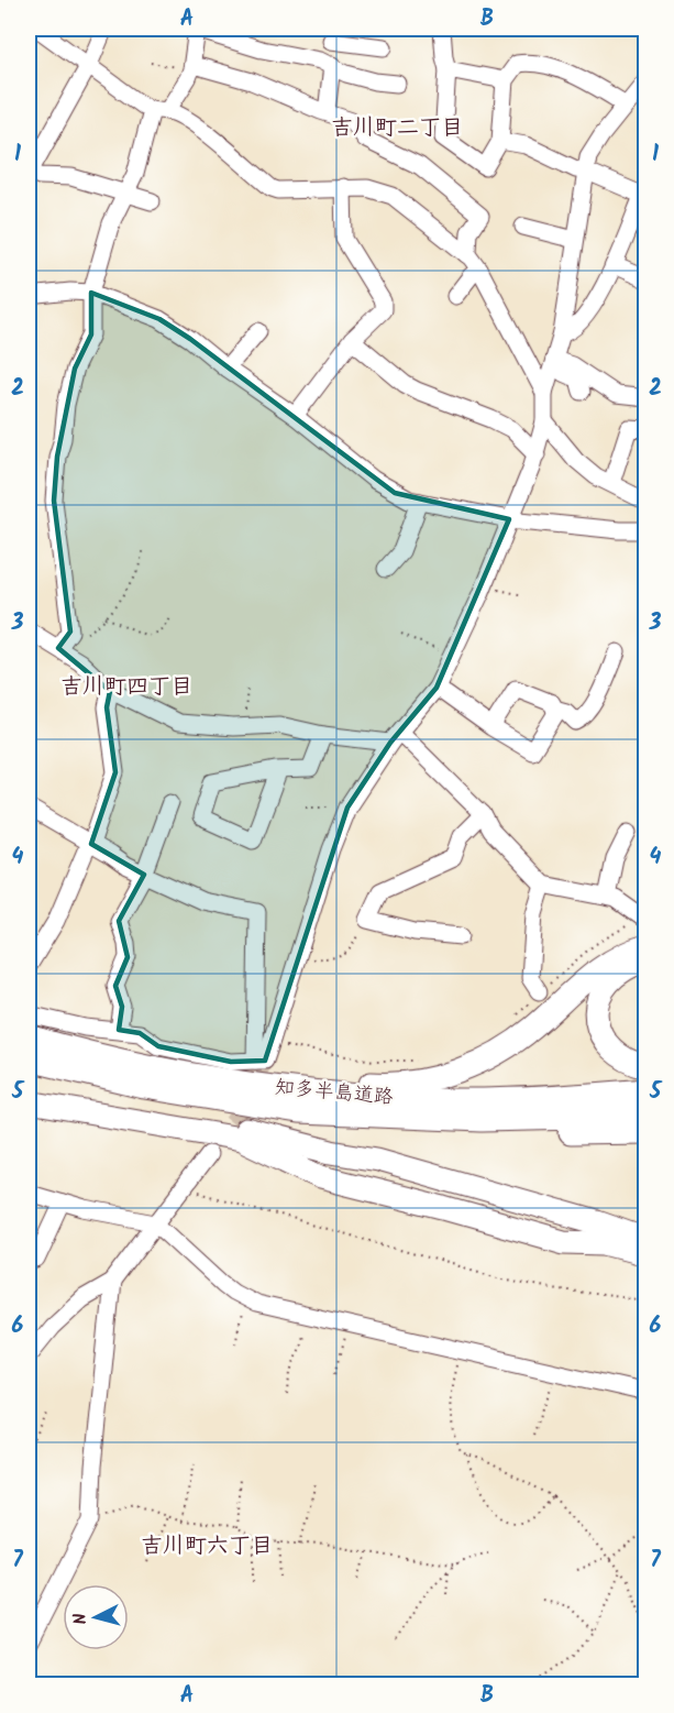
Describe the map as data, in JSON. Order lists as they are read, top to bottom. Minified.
{"streets":{"highway":["知多半島道路"]},"districts":["吉川町二丁目","吉川町四丁目","吉川町六丁目"],"north":"left","grid":{"columns":["A","B"],"rows":["1","2","3","4","5","6","7"]}}
